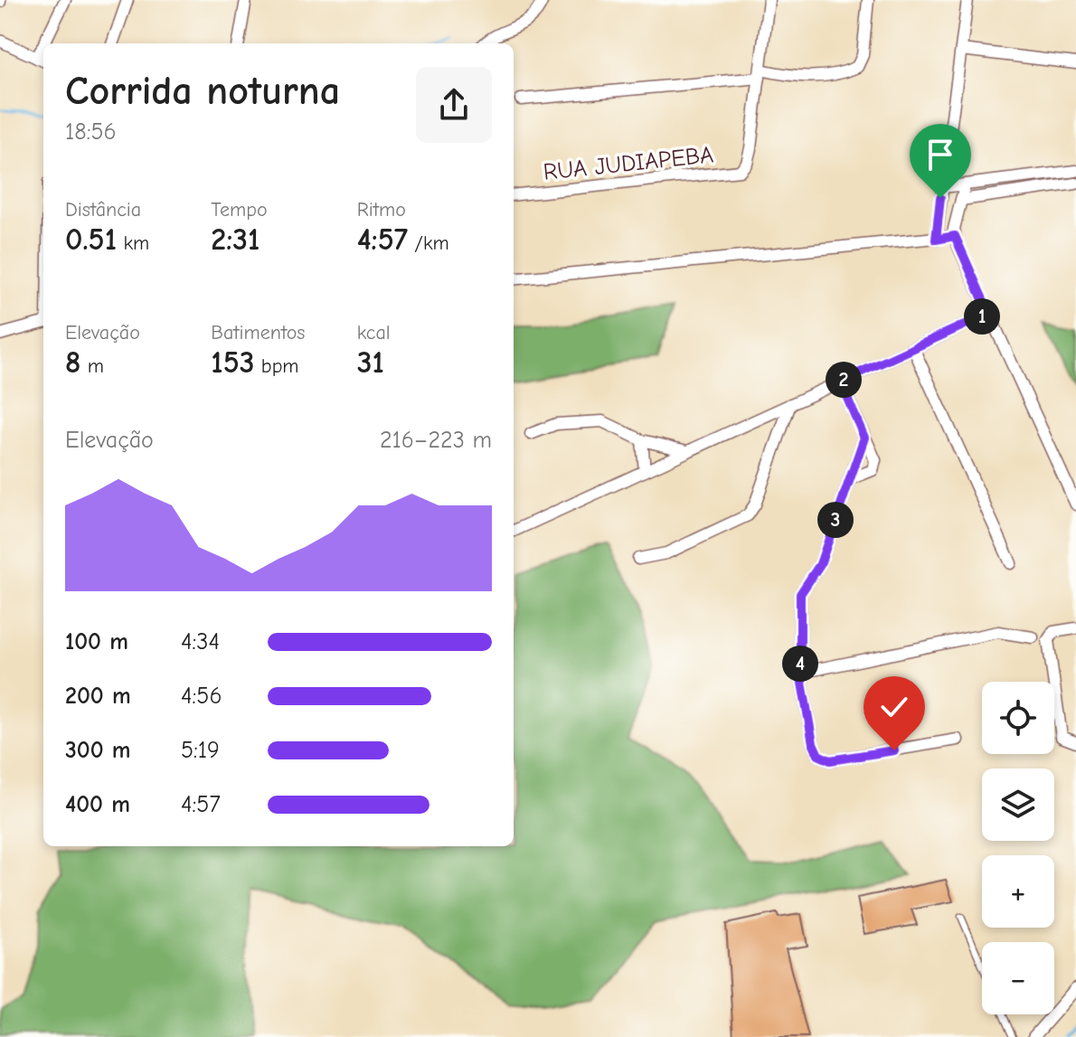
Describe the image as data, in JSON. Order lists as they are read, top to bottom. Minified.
{"streets":{"street":["RUA JUDIAPEBA"]},"page":{"heading":["Corrida noturna","18:56"],"stats":[["Distância","0.51 km"],["Tempo","2:31"],["Ritmo","4:57 /km"],["Elevação","8 m"],["Batimentos","153 bpm"],["kcal","31"]],"pins":["1","2","3","4"],"chart":["Elevação","216–223 m"],"list":[{"name":"100 m","note":"4:34"},{"name":"200 m","note":"4:56"},{"name":"300 m","note":"5:19"},{"name":"400 m","note":"4:57"}],"map_buttons":["+","−"]}}
